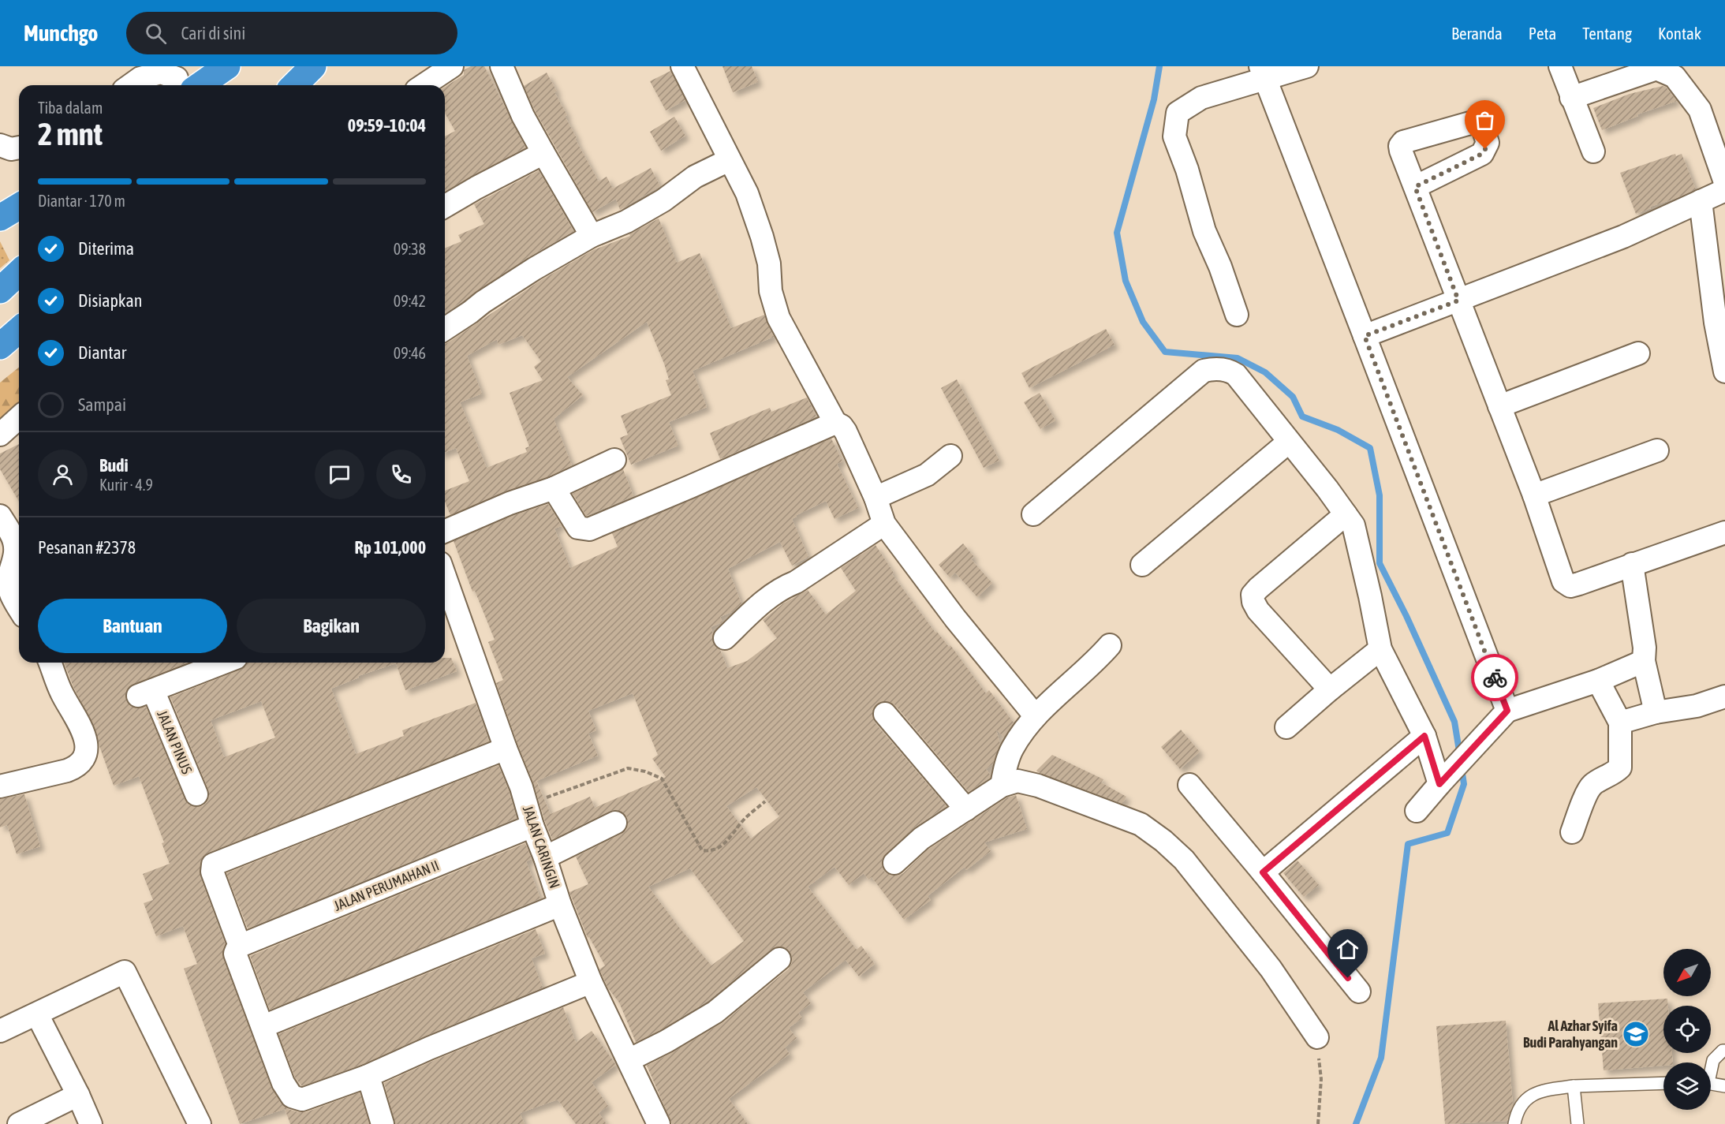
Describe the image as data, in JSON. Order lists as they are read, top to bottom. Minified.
{"streets":{"street":["JALAN PINUS","JALAN CARINGIN","JALAN PERUMAHAN II"]},"crossings":[["JALAN CARINGIN","JALAN PERUMAHAN II"]],"places":{"school or university":["Al Azhar Syifa Budi Parahyangan"]},"north":"bottom left","page":{"header":"Munchgo","search":"Cari di sini","nav":["Beranda","Peta","Tentang","Kontak"],"heading":["2 mnt","Tiba dalam","09:59–10:04"],"panel":["Budi","Kurir · 4.9","Pesanan #2378","Rp 101,000"],"bar":"Diantar · 170 m","list":[["Diterima","09:38"],["Disiapkan","09:42"],["Diantar","09:46"],"Sampai"],"buttons":["Bantuan","Bagikan"]}}
